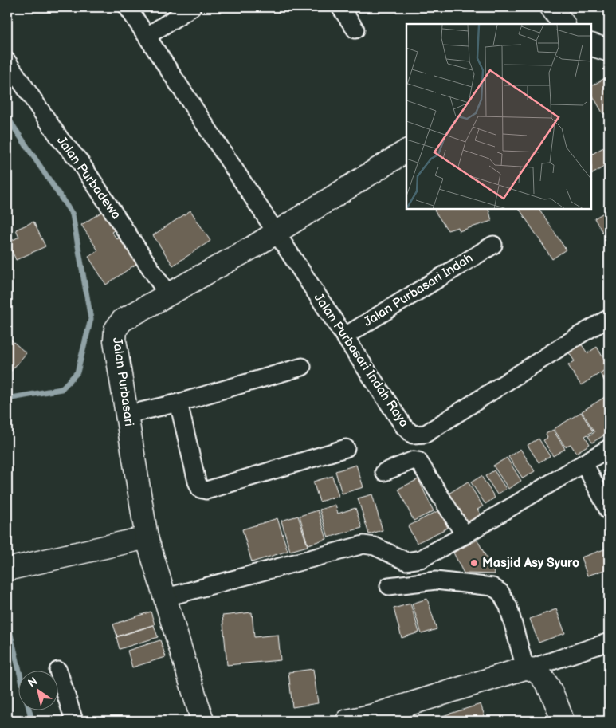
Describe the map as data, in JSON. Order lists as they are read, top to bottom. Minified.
{"streets":{"street":["Jalan Purbadewa","Jalan Purbasari Indah","Jalan Purbasari Indah Raya","Jalan Purbasari"]},"crossings":[["Jalan Purbadewa","Jalan Purbasari"],["Jalan Purbasari Indah","Jalan Purbasari Indah Raya"],["Jalan Purbasari Indah Raya","Jalan Purbasari"]],"places":["Masjid Asy Syuro"],"north":"top left"}
